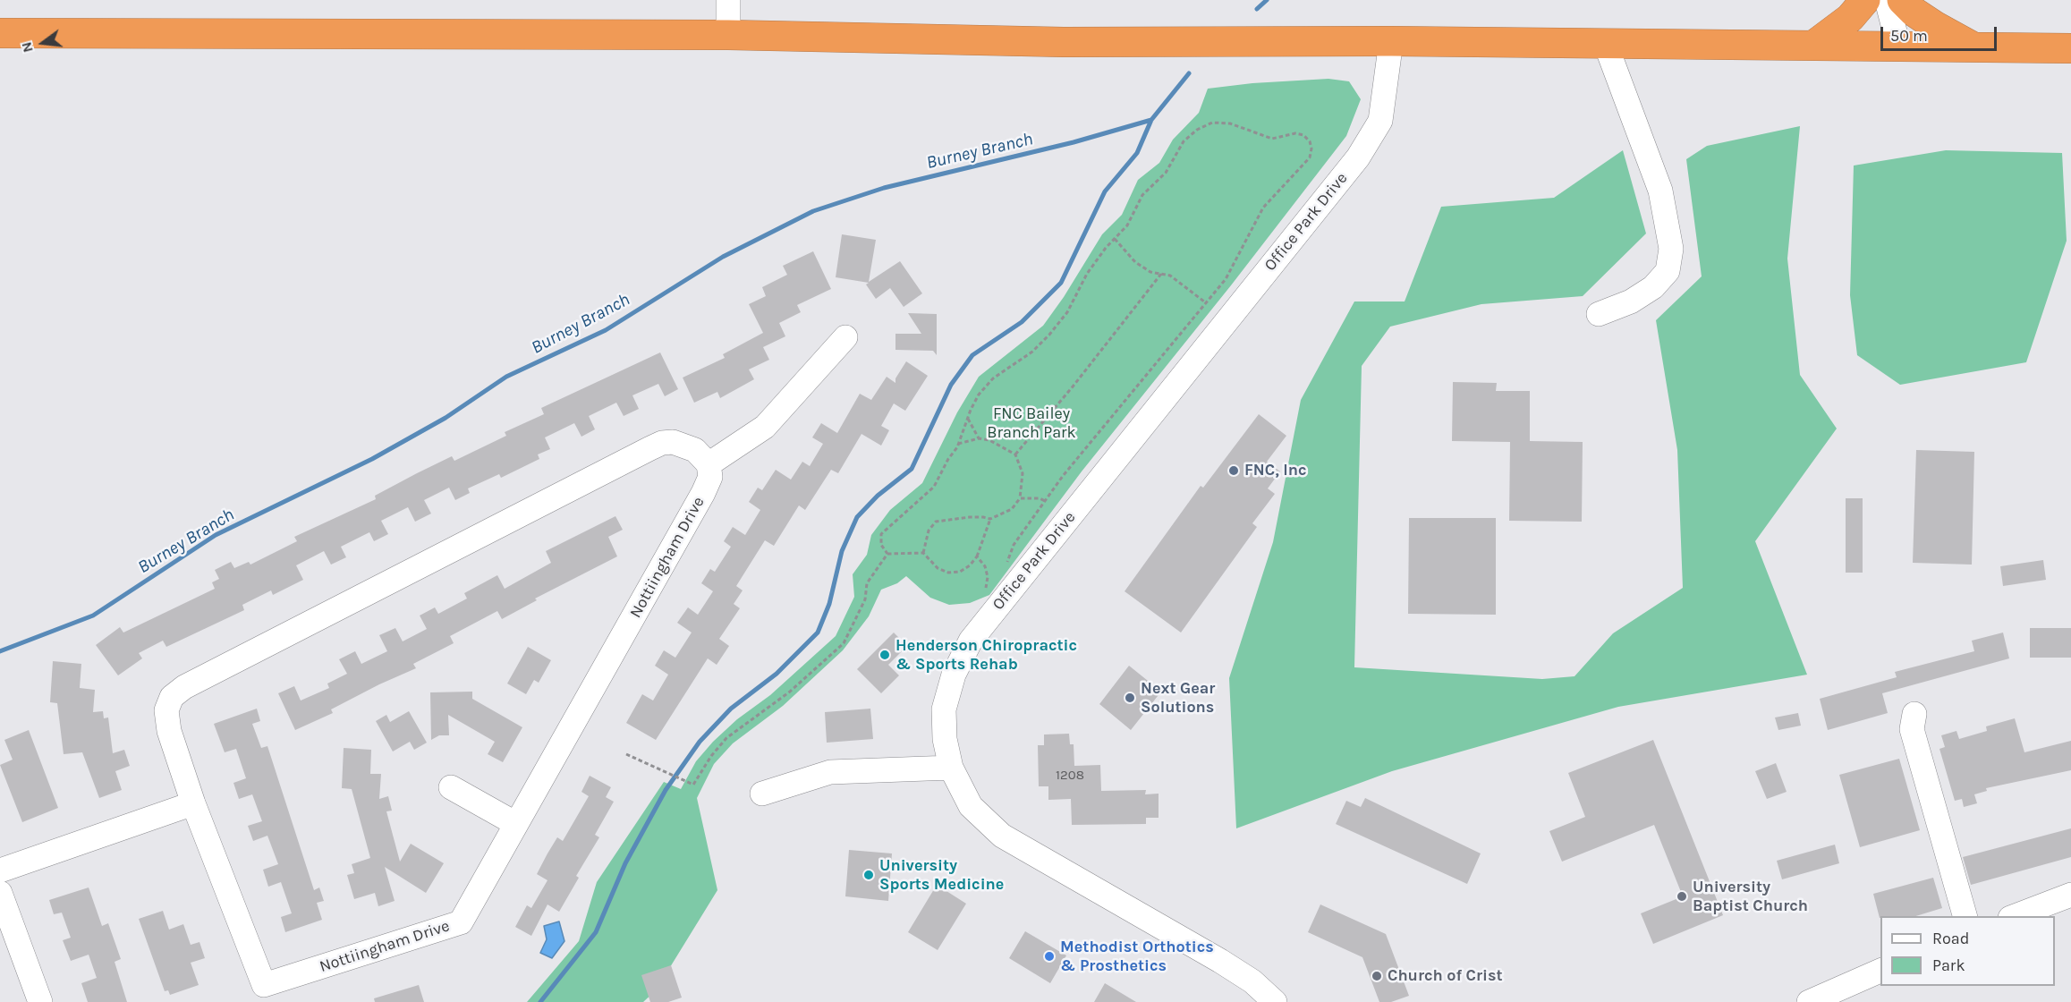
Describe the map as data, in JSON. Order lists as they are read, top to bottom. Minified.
{"streets":{"street":["Office Park Drive","Nottiingham Drive"]},"water":["Burney Branch"],"parks":["FNC Bailey Branch Park"],"places":["FNC, Inc","Henderson Chiropractic & Sports Rehab","Next Gear Solutions","University Sports Medicine","University Baptist Church","Methodist Orthotics & Prosthetics","Church of Crist"],"house_numbers":["1208"],"legend":["Road","Park"],"scale_bar":"50 m","north":"left"}
